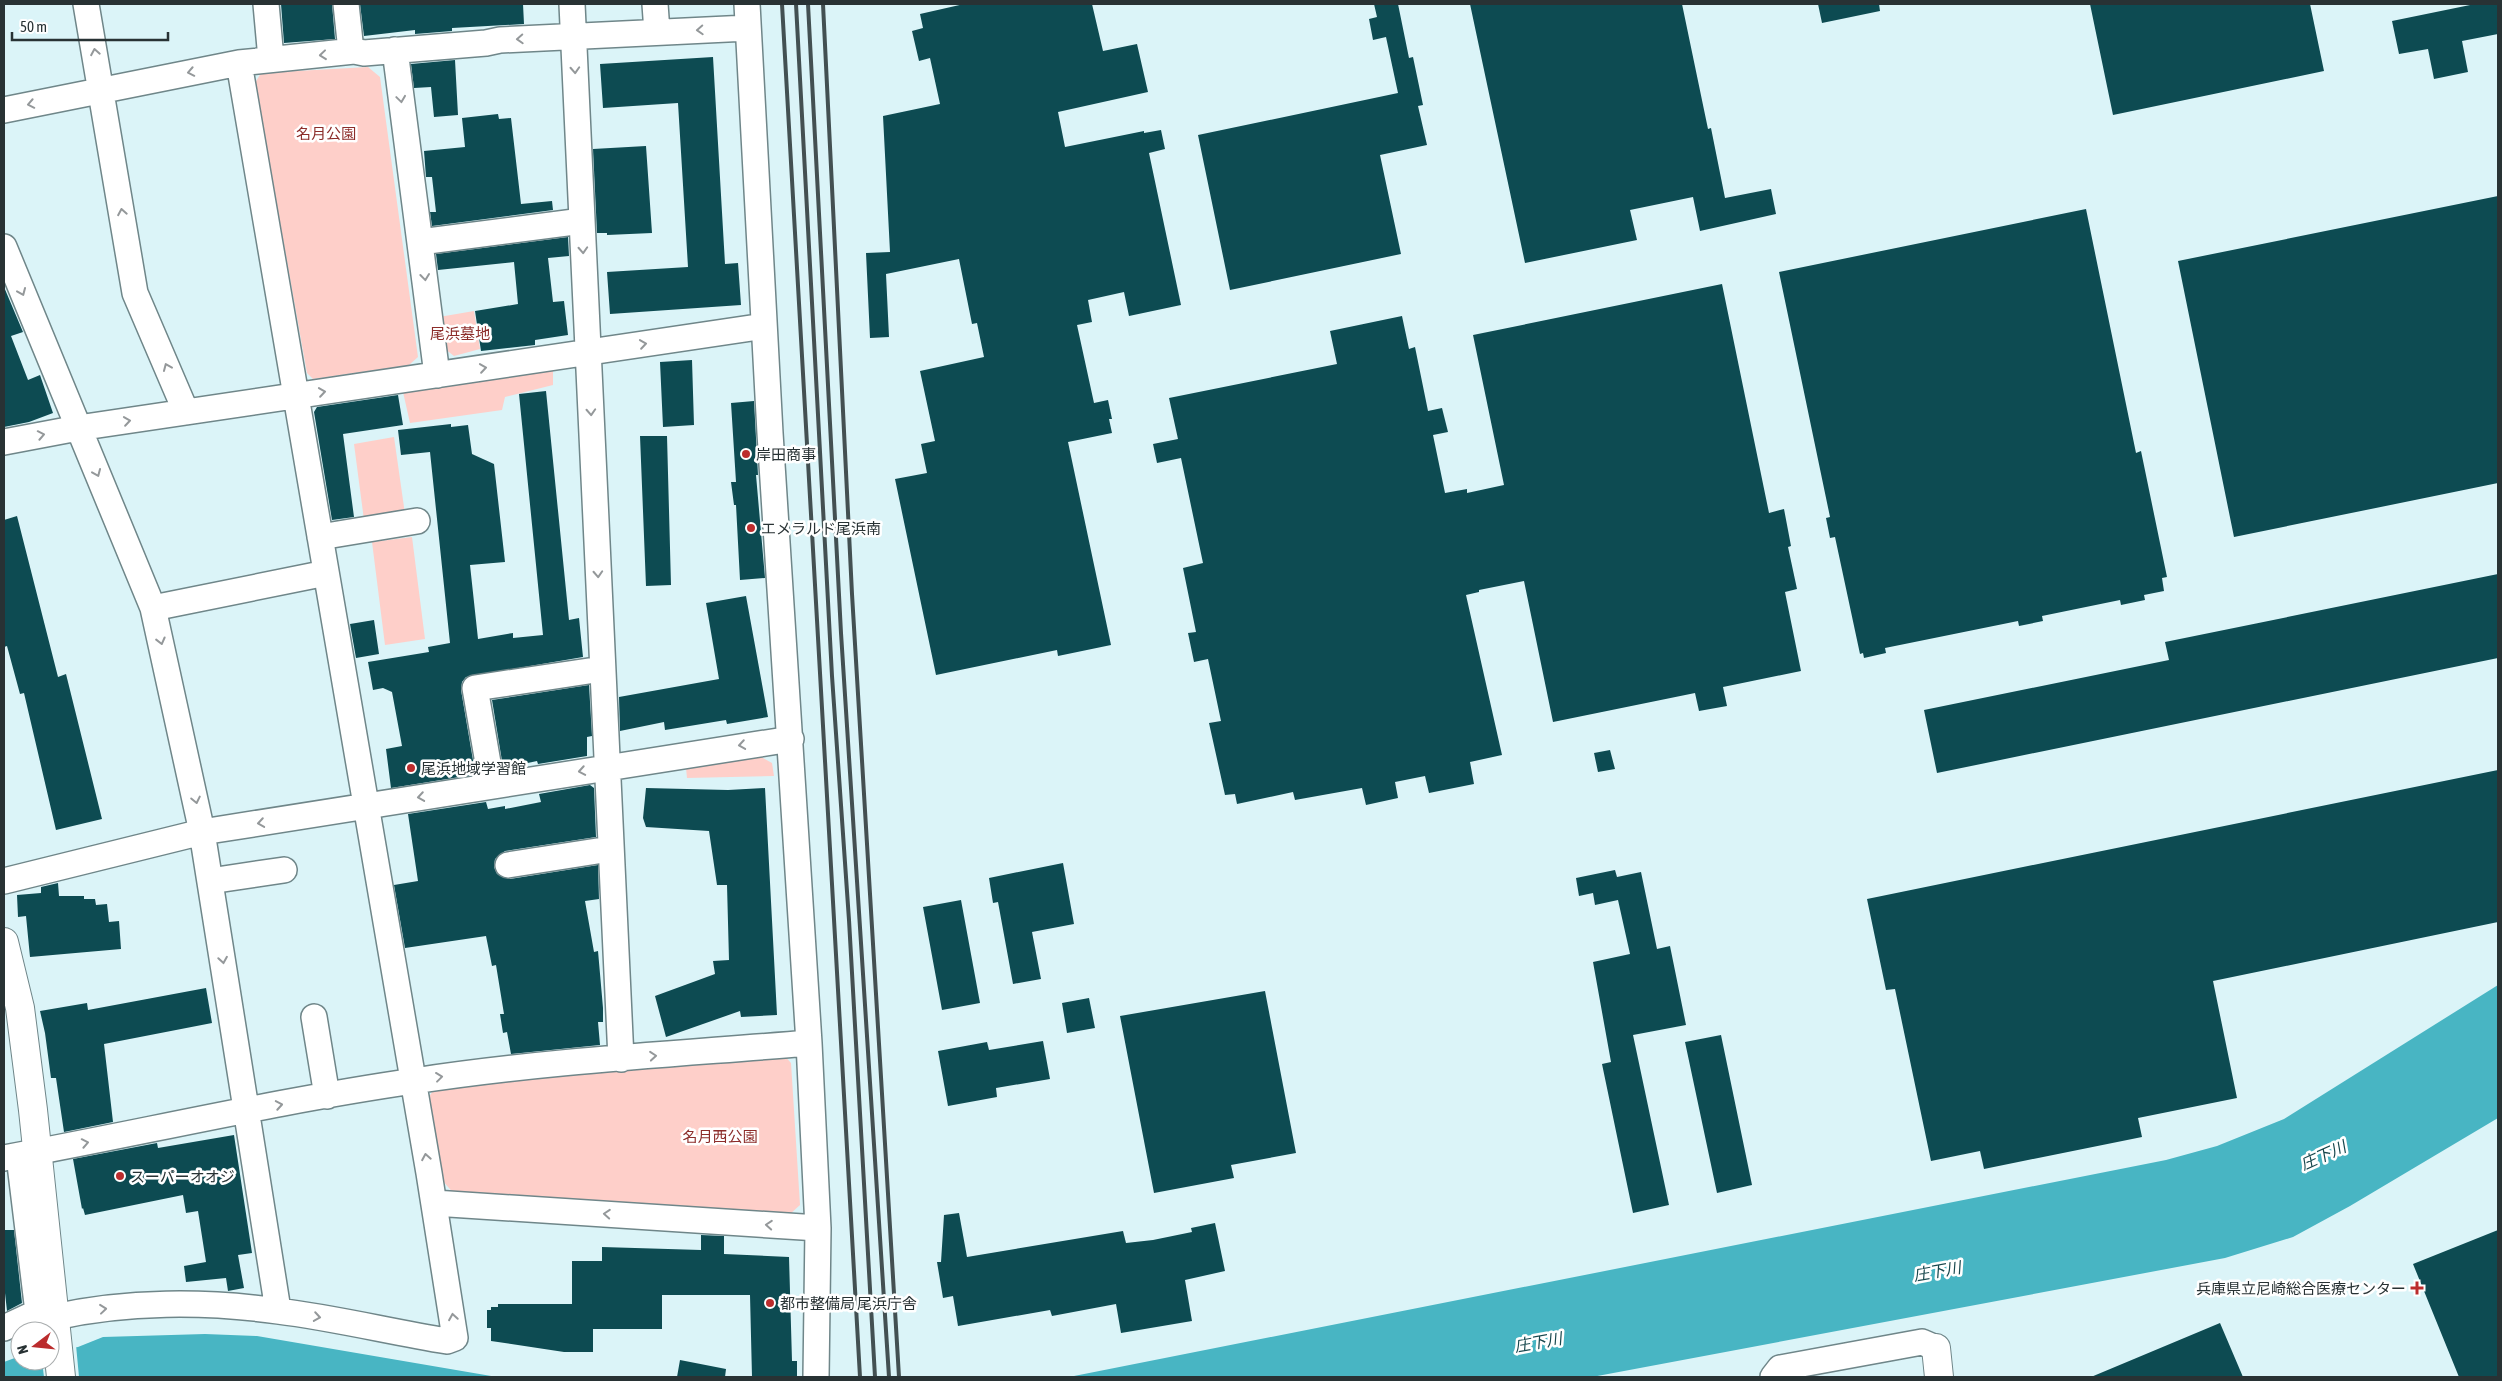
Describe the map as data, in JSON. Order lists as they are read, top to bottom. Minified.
{"water":["庄下川"],"parks":["名月公園","尾浜墓地","名月西公園"],"places":{"other":["岸田商事","エメラルド尾浜南","尾浜地域学習館","スーパーオオジ","都市整備局 尾浜庁舎"],"health":["兵庫県立尼崎総合医療センター"]},"scale_bar":"50 m","north":"left"}
